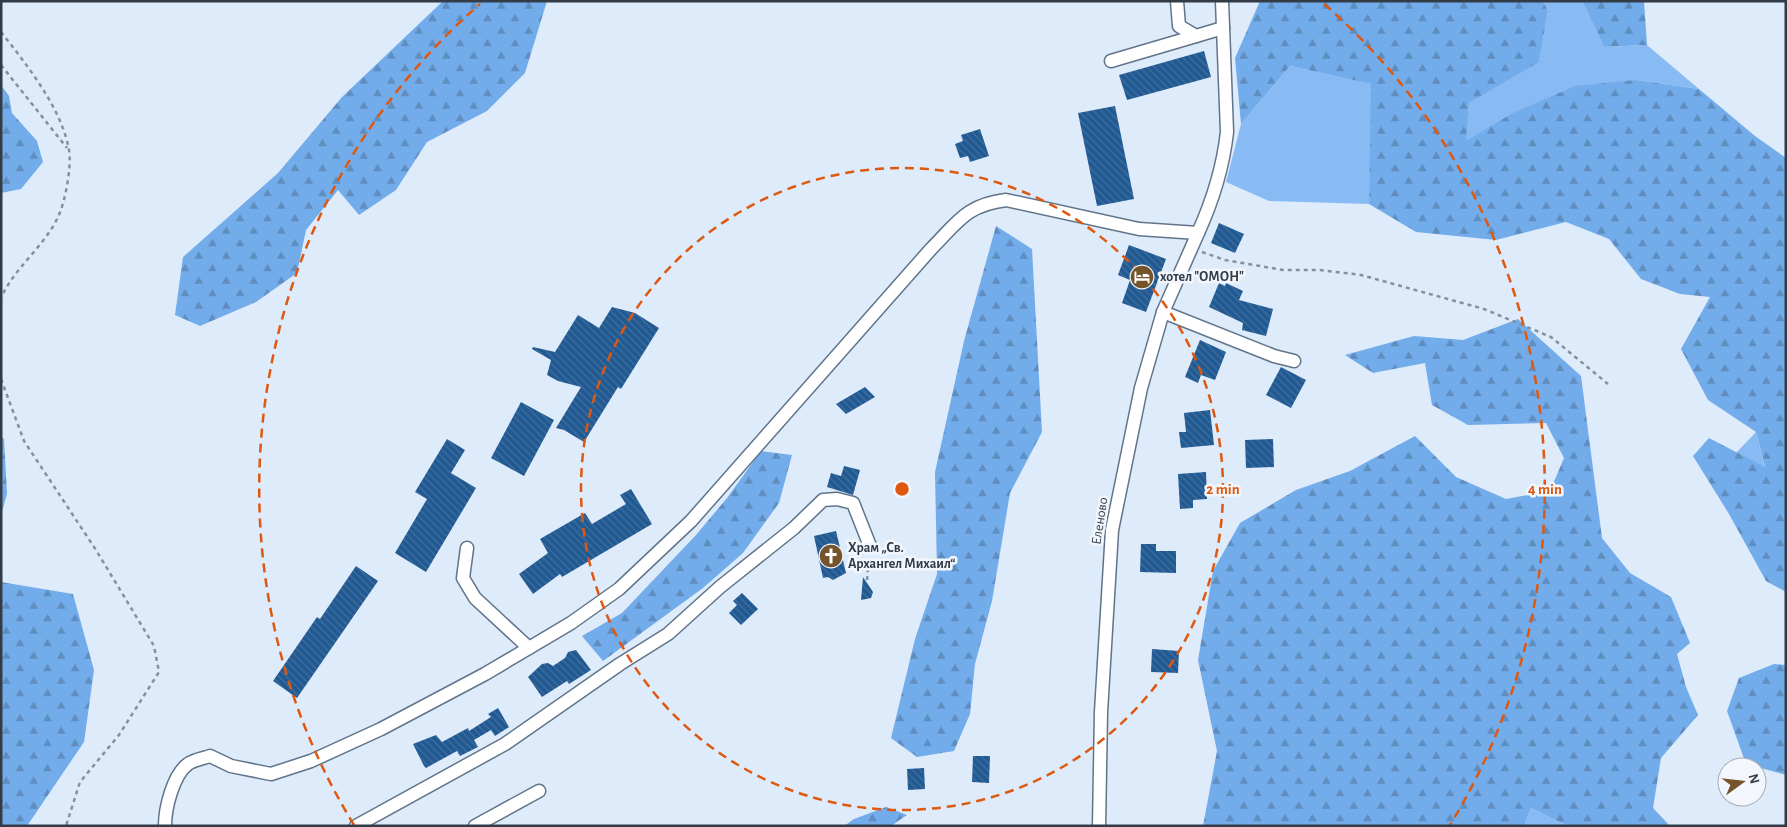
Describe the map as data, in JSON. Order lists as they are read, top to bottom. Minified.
{"streets":{"street":["Еленово"]},"places":{"hotel":["хотел \"ОМОН\""],"church":["Храм „Св. Архангел Михаил“"]},"north":"right","rings":["2 min","4 min"]}
